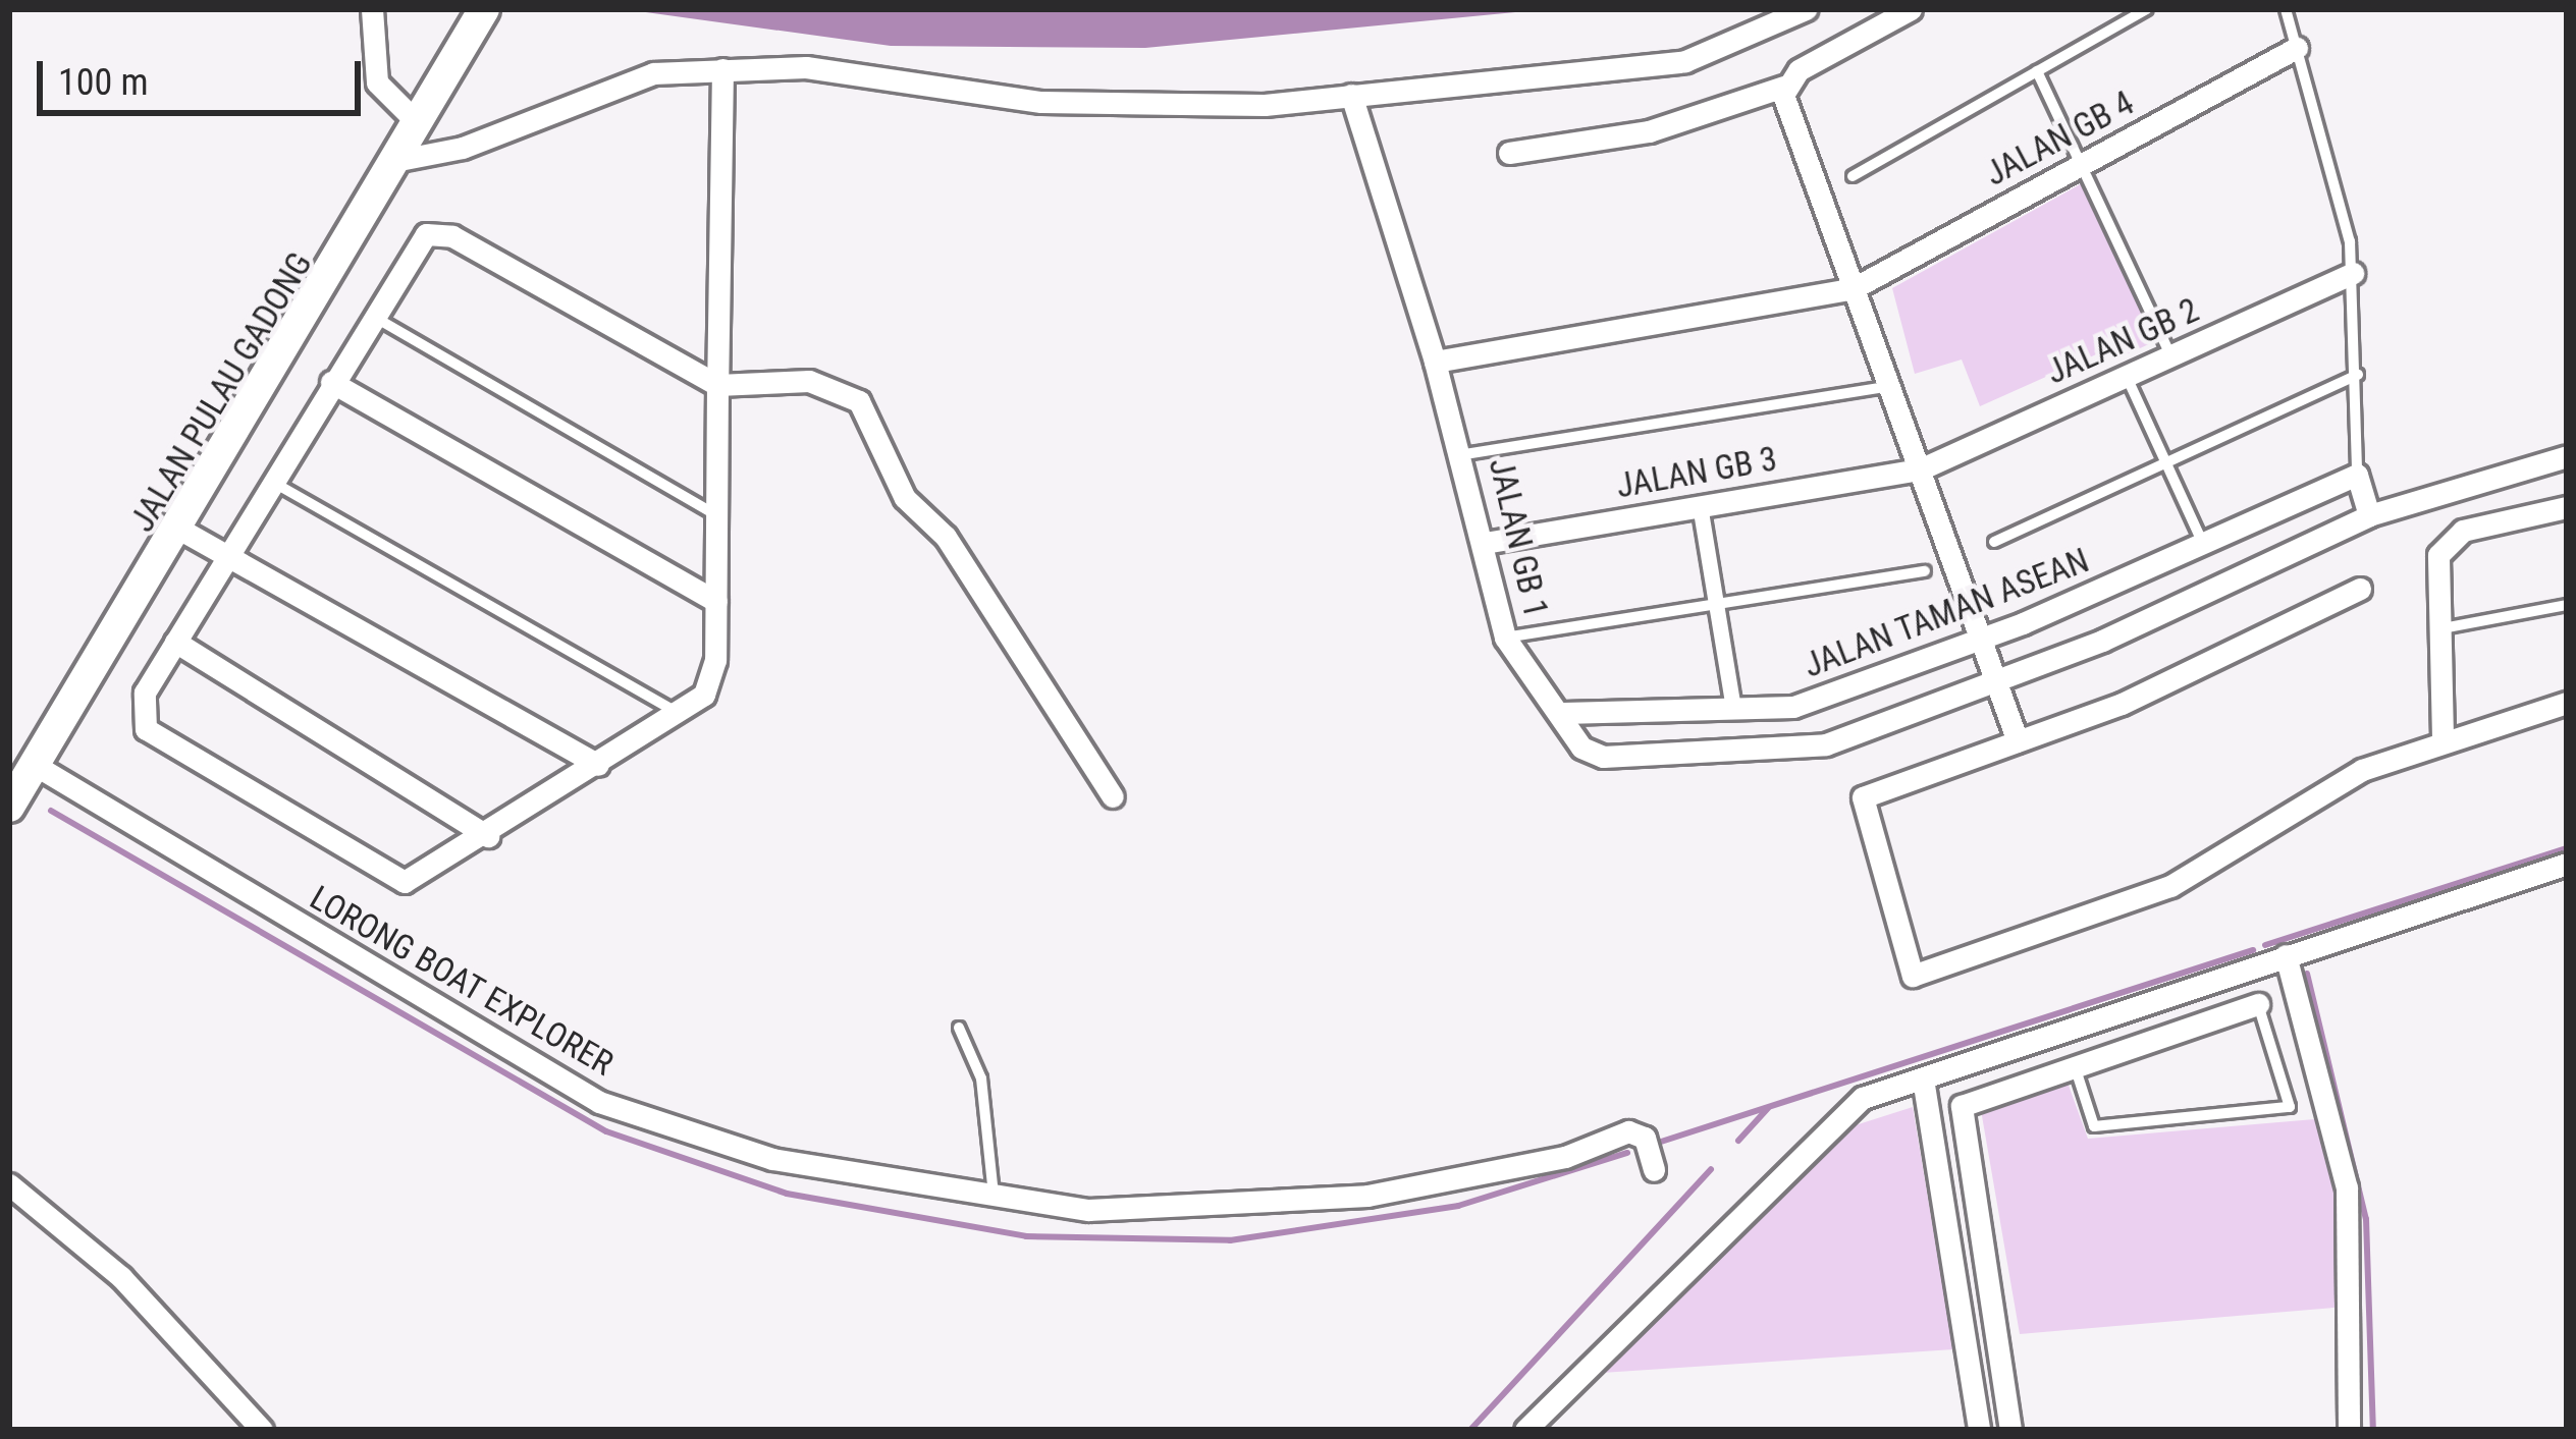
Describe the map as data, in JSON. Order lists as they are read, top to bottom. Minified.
{"streets":{"main road":["JALAN PULAU GADONG"],"street":["JALAN GB 4","JALAN GB 2","JALAN GB 3","JALAN GB 1","JALAN TAMAN ASEAN","LORONG BOAT EXPLORER"]},"crossings":[["JALAN GB 4","JALAN GB 1"],["JALAN GB 2","JALAN GB 3"],["JALAN PULAU GADONG","LORONG BOAT EXPLORER"],["JALAN GB 3","JALAN GB 1"],["JALAN GB 1","JALAN TAMAN ASEAN"]],"scale_bar":"100 m"}
